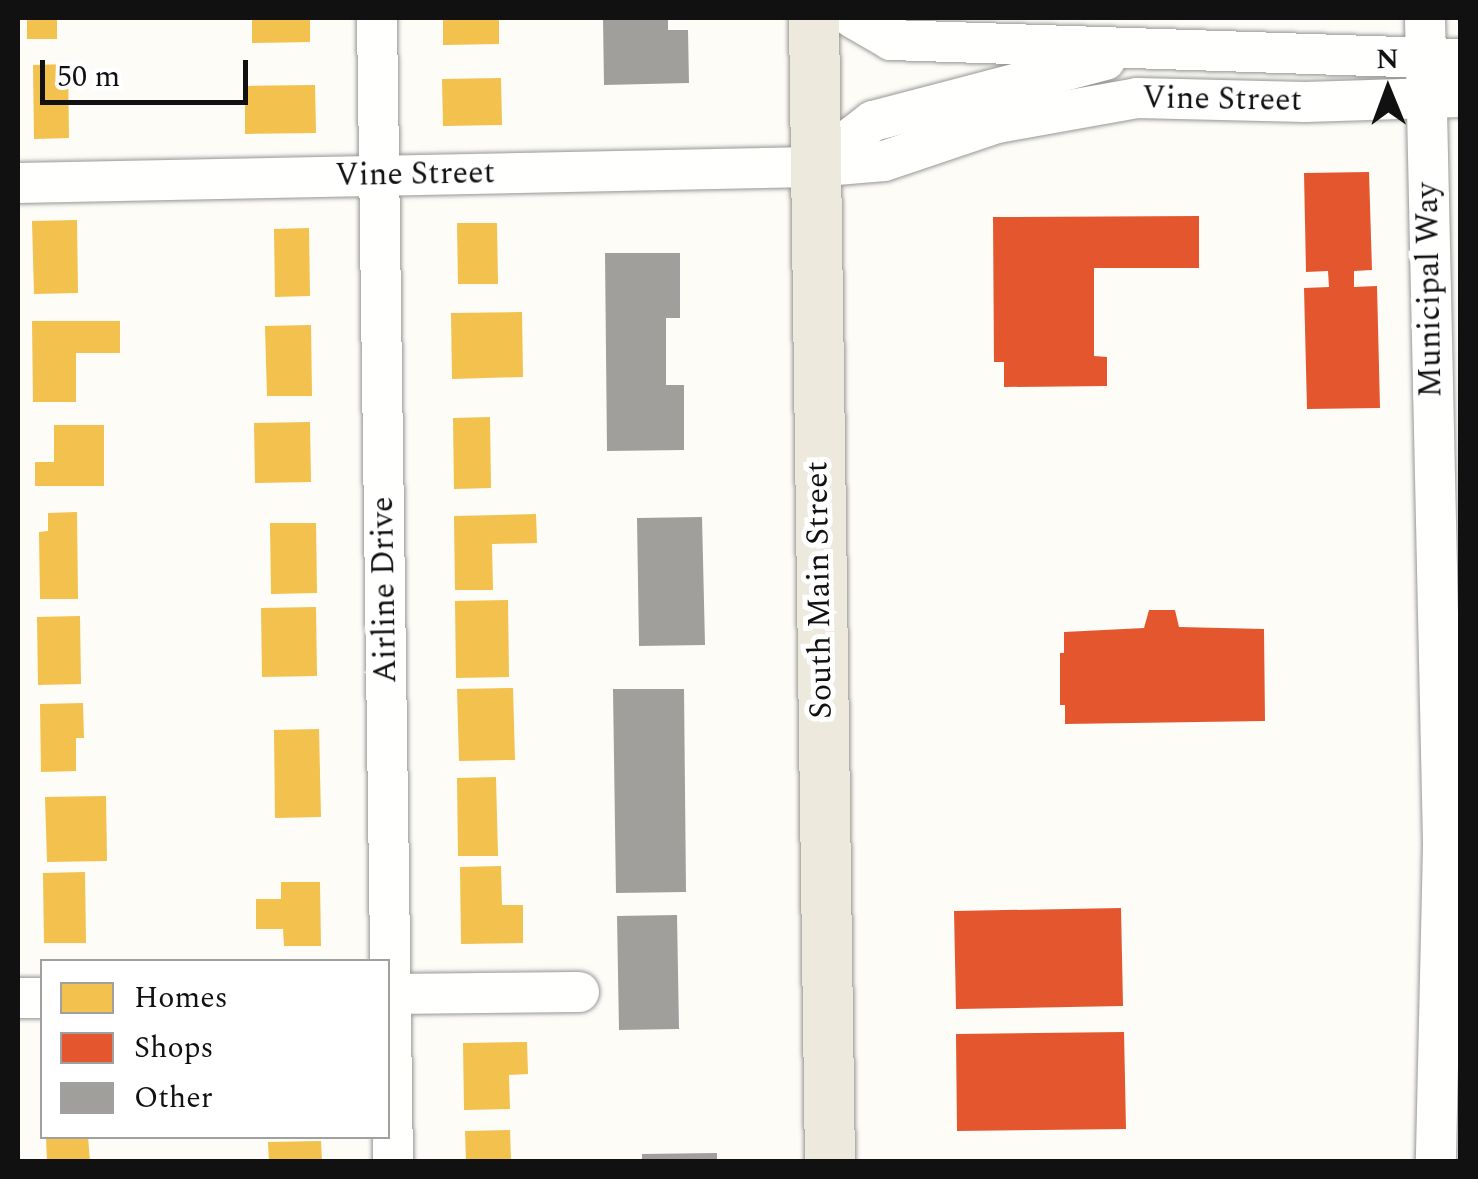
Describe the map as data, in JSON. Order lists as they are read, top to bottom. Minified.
{"streets":{"main road":["South Main Street"],"street":["Vine Street","Municipal Way","Airline Drive"]},"crossings":[["Vine Street","Municipal Way"],["Vine Street","Airline Drive"],["Vine Street","South Main Street"]],"legend":["Homes","Shops","Other"],"scale_bar":"50 m","north":"top"}
